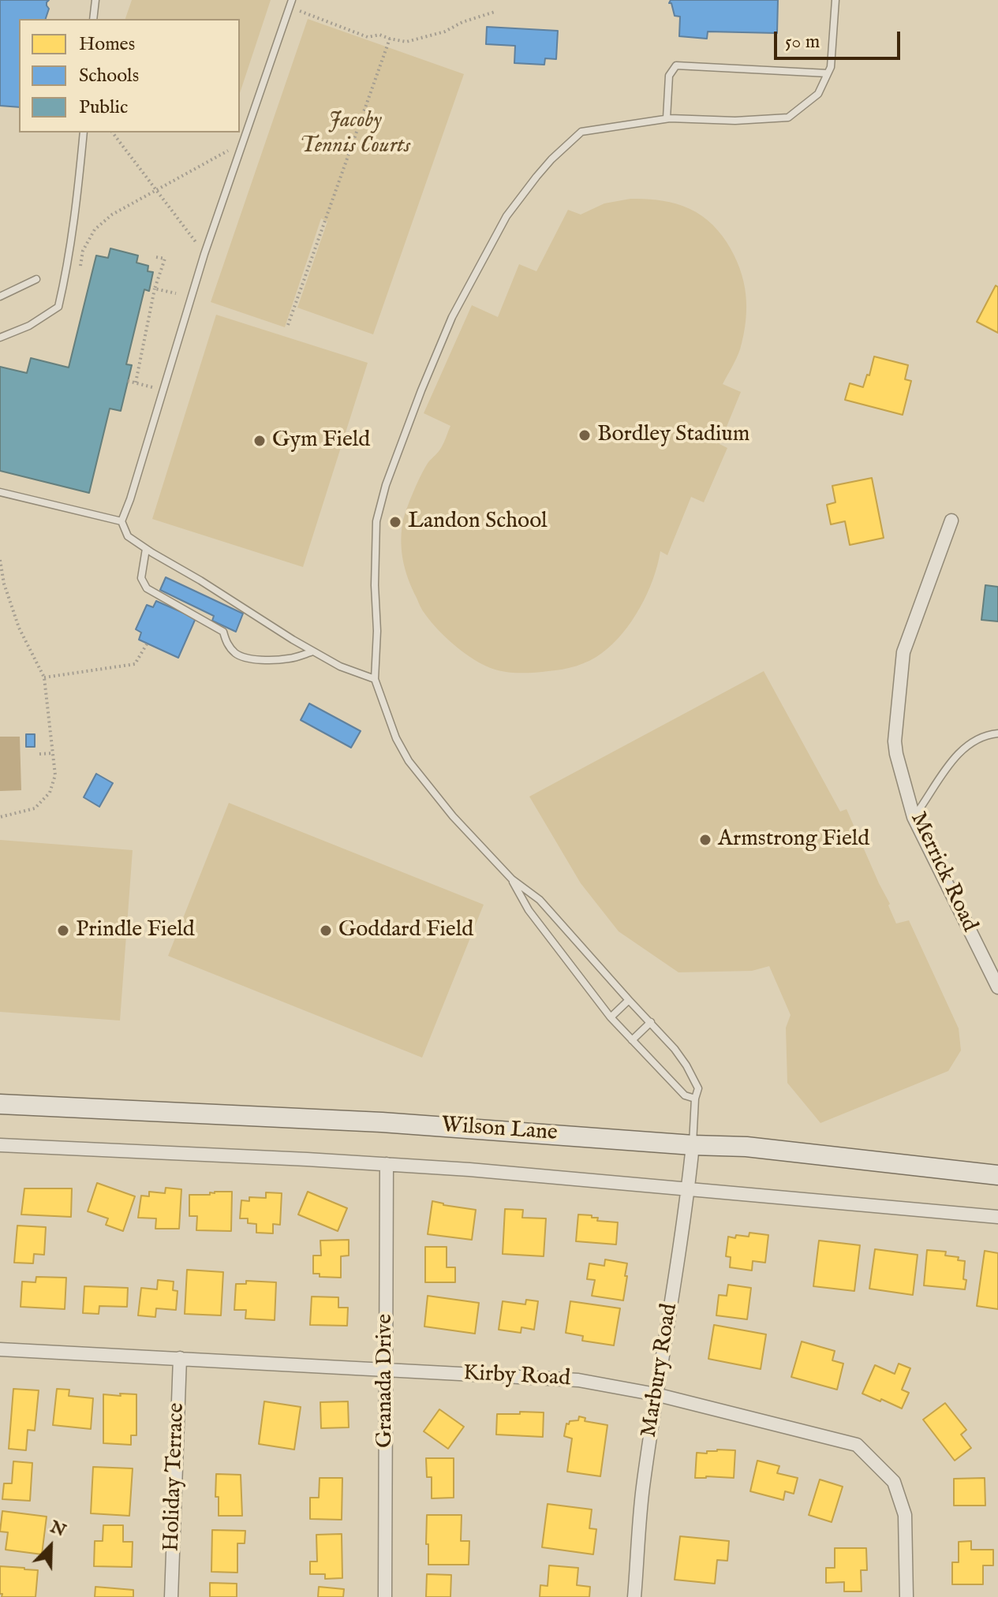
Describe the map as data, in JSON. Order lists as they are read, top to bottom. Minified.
{"streets":{"main road":["Wilson Lane"],"street":["Merrick Road","Marbury Road","Kirby Road","Granada Drive","Holiday Terrace"]},"crossings":[["Wilson Lane","Marbury Road"],["Wilson Lane","Granada Drive"],["Marbury Road","Kirby Road"],["Kirby Road","Granada Drive"],["Kirby Road","Holiday Terrace"]],"parks":["Jacoby Tennis Courts"],"places":["Bordley Stadium","Gym Field","Landon School","Armstrong Field","Prindle Field","Goddard Field"],"legend":["Homes","Schools","Public"],"scale_bar":"50 m","north":"top right"}
